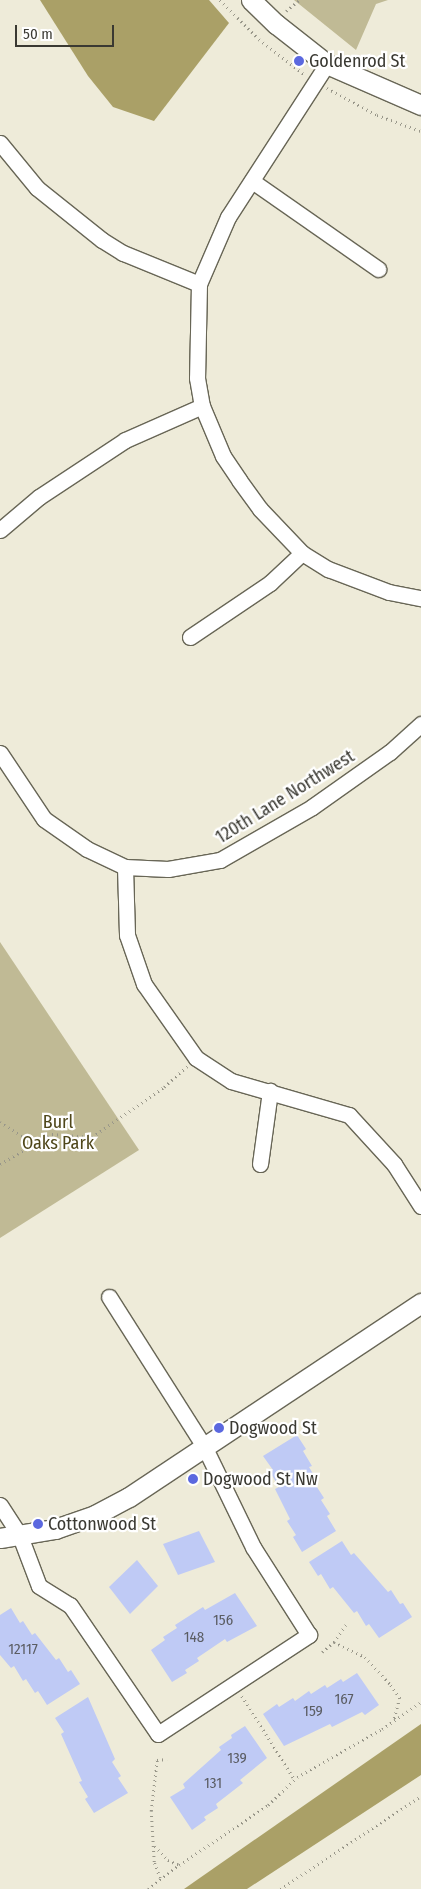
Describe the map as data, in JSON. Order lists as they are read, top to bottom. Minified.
{"streets":{"street":["120th Lane Northwest"]},"parks":["Burl Oaks Park"],"places":["Goldenrod St","Dogwood St","Dogwood St Nw","Cottonwood St"],"house_numbers":["156","148","12117","167","159","139","131"],"scale_bar":"50 m"}
